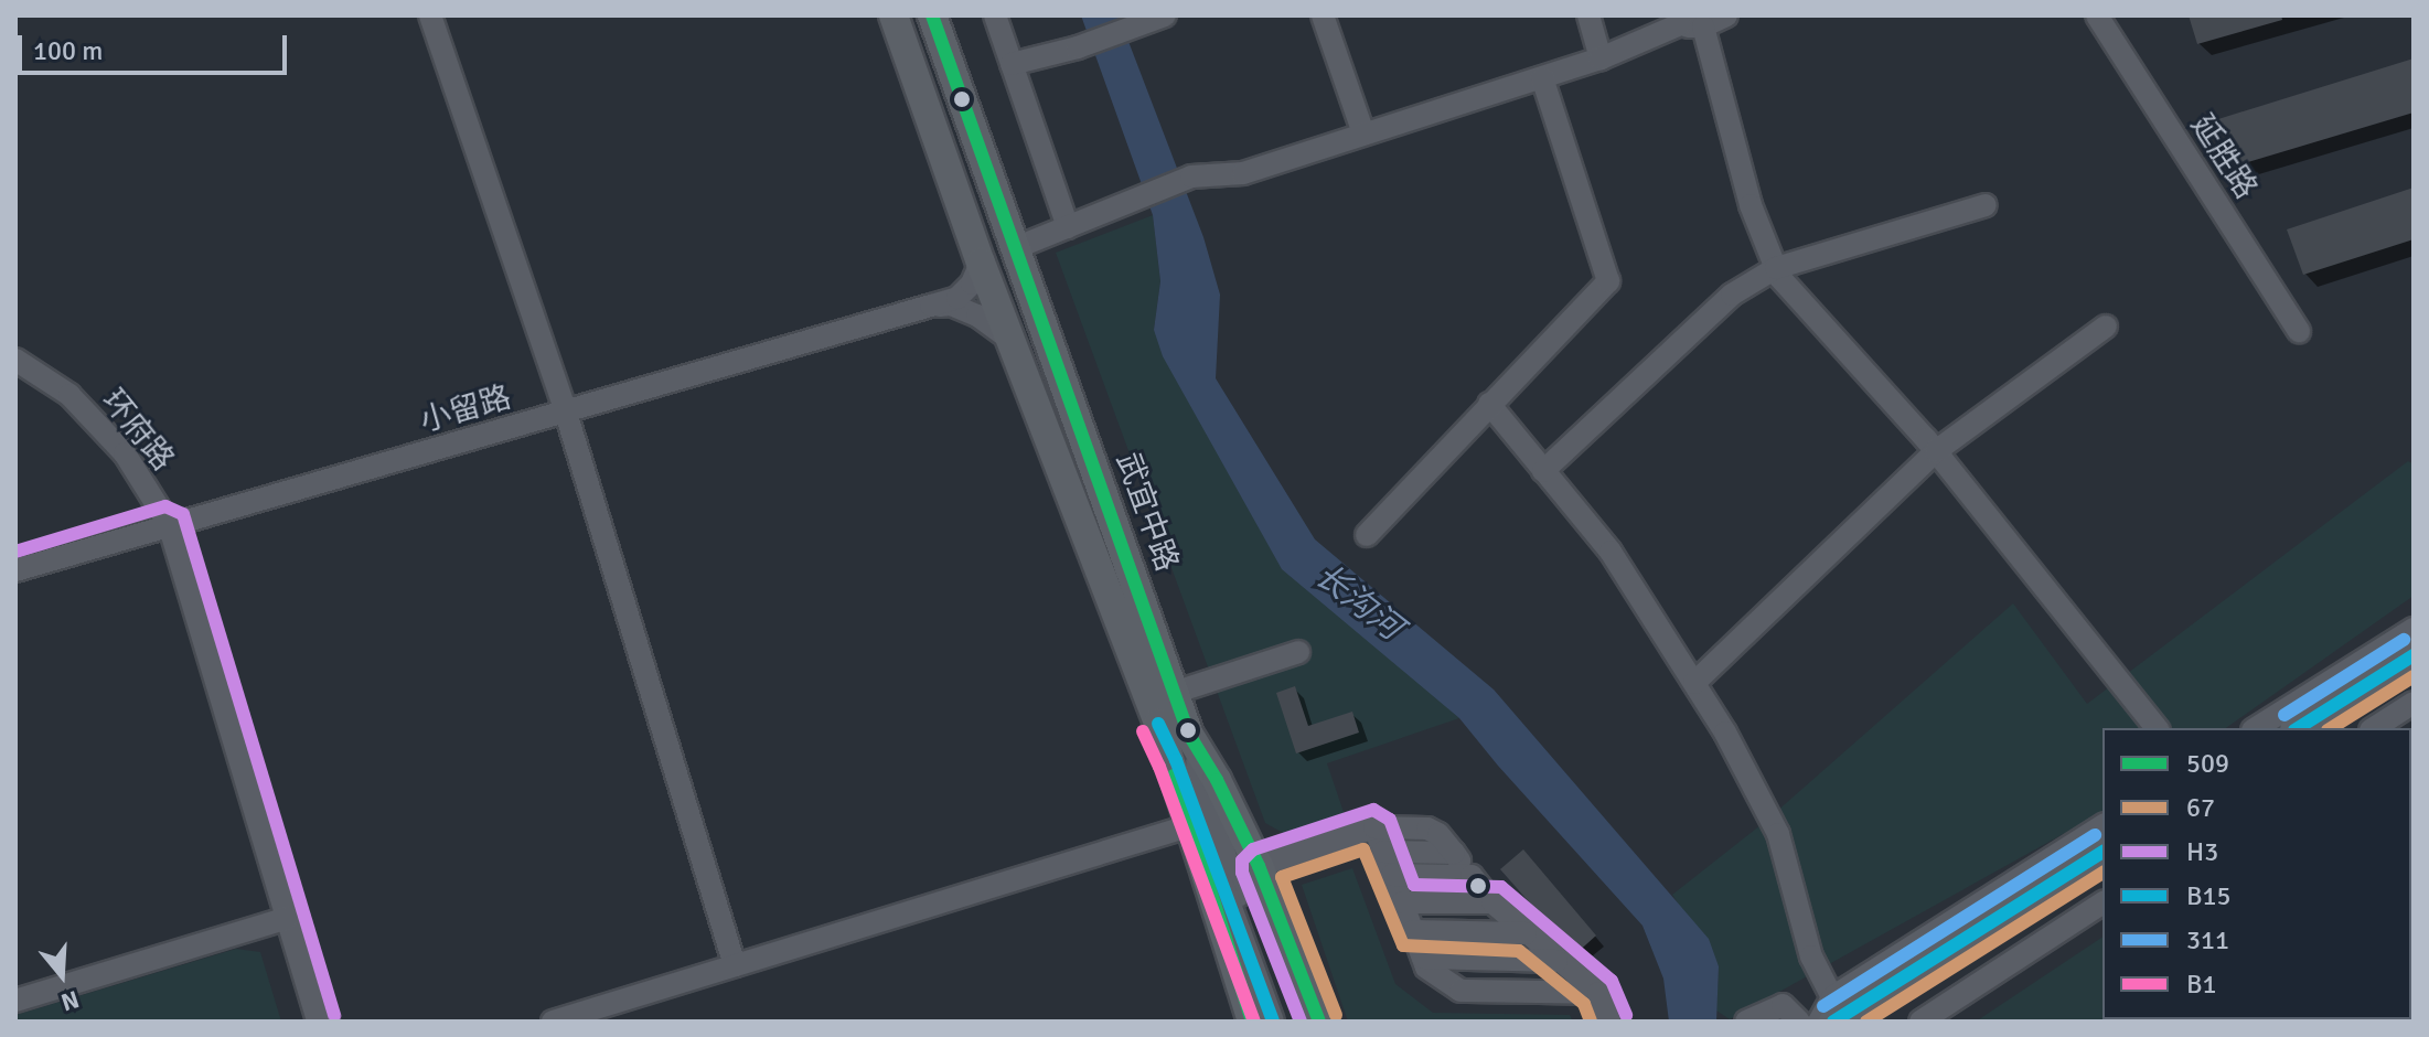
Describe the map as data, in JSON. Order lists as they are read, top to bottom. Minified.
{"streets":{"main road":["武宜中路"],"street":["延胜路","小留路","环府路"]},"crossings":[["小留路","环府路"],["小留路","武宜中路"]],"water":["长沟河"],"lines":["transit line 509","transit line H3","transit line 311","transit line B15","transit line 67","transit line B1"],"legend":["509","67","H3","B15","311","B1"],"scale_bar":"100 m","north":"bottom"}
